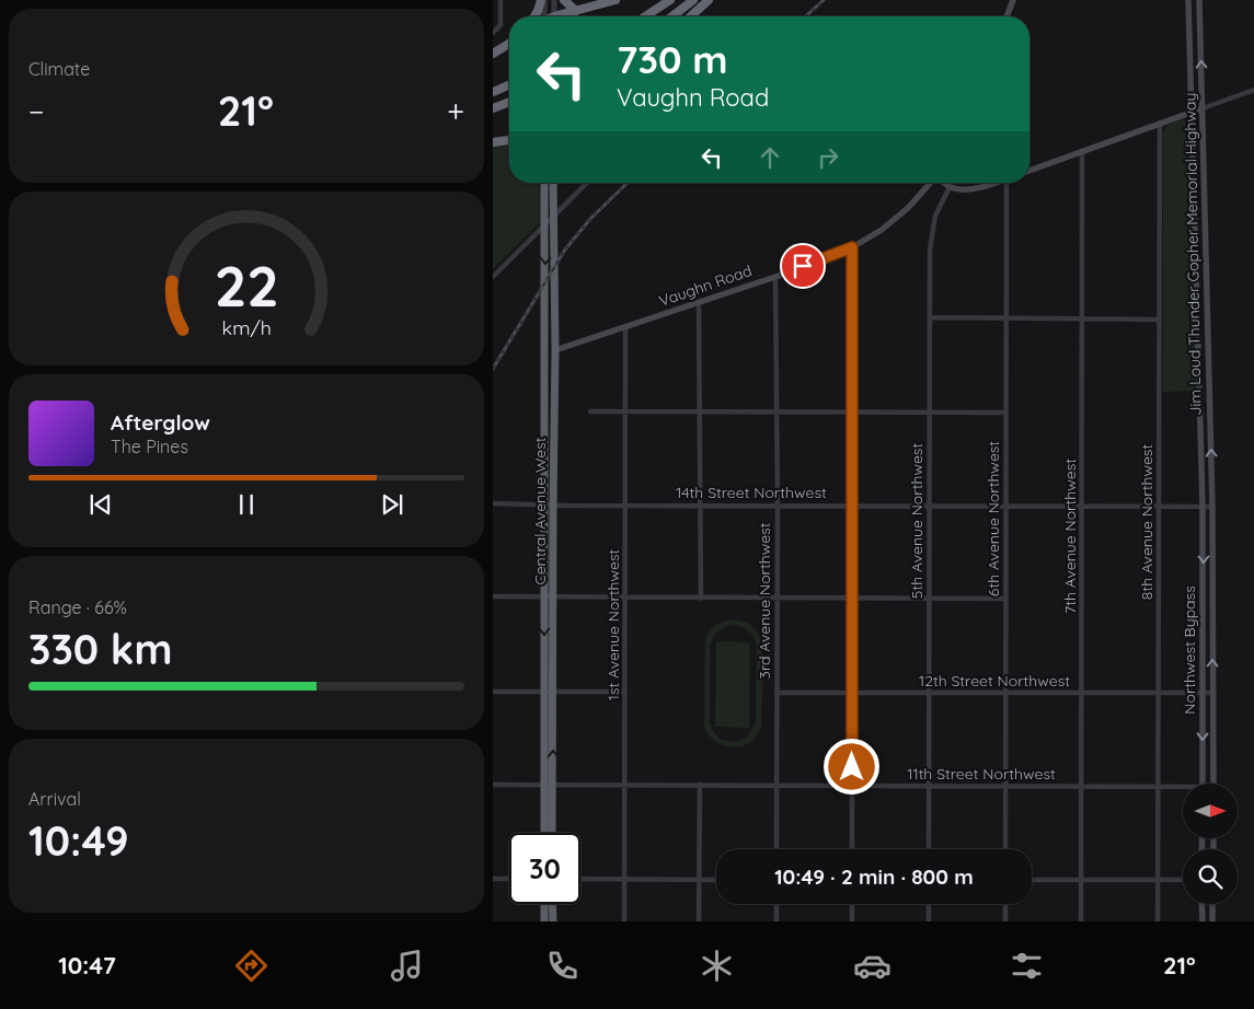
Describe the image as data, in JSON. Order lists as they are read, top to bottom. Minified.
{"streets":{"highway":["Central Avenue West"],"main road":["Jim Loud Thunder Gopher Memorial Highway","Vaughn Road","Northwest Bypass"],"street":["14th Street Northwest","6th Avenue Northwest","5th Avenue Northwest","8th Avenue Northwest","7th Avenue Northwest","3rd Avenue Northwest","1st Avenue Northwest","12th Street Northwest","11th Street Northwest"]},"crossings":[["Jim Loud Thunder Gopher Memorial Highway","14th Street Northwest"],["Jim Loud Thunder Gopher Memorial Highway","Northwest Bypass"],["Vaughn Road","Central Avenue West"],["Vaughn Road","3rd Avenue Northwest"],["Vaughn Road","1st Avenue Northwest"],["14th Street Northwest","Central Avenue West"],["14th Street Northwest","6th Avenue Northwest"],["14th Street Northwest","5th Avenue Northwest"],["14th Street Northwest","8th Avenue Northwest"],["14th Street Northwest","7th Avenue Northwest"],["14th Street Northwest","3rd Avenue Northwest"],["14th Street Northwest","1st Avenue Northwest"],["14th Street Northwest","Northwest Bypass"],["Central Avenue West","11th Street Northwest"],["6th Avenue Northwest","12th Street Northwest"],["6th Avenue Northwest","11th Street Northwest"],["5th Avenue Northwest","12th Street Northwest"],["5th Avenue Northwest","11th Street Northwest"],["8th Avenue Northwest","12th Street Northwest"],["8th Avenue Northwest","11th Street Northwest"],["7th Avenue Northwest","12th Street Northwest"],["7th Avenue Northwest","11th Street Northwest"],["3rd Avenue Northwest","12th Street Northwest"],["3rd Avenue Northwest","11th Street Northwest"],["1st Avenue Northwest","11th Street Northwest"],["Northwest Bypass","12th Street Northwest"]],"north":"right","page":{"tile":["Climate",["Range · 66%","330 km"],["Arrival","10:49"]],"turn":["730 m","Vaughn Road"],"heat":["−","21°","+"],"song":["Afterglow","The Pines"],"limit":"30","trip":"10:49 · 2 min · 800 m","tabs":["10:47","21°"],"gauge":["22","km/h"]}}
